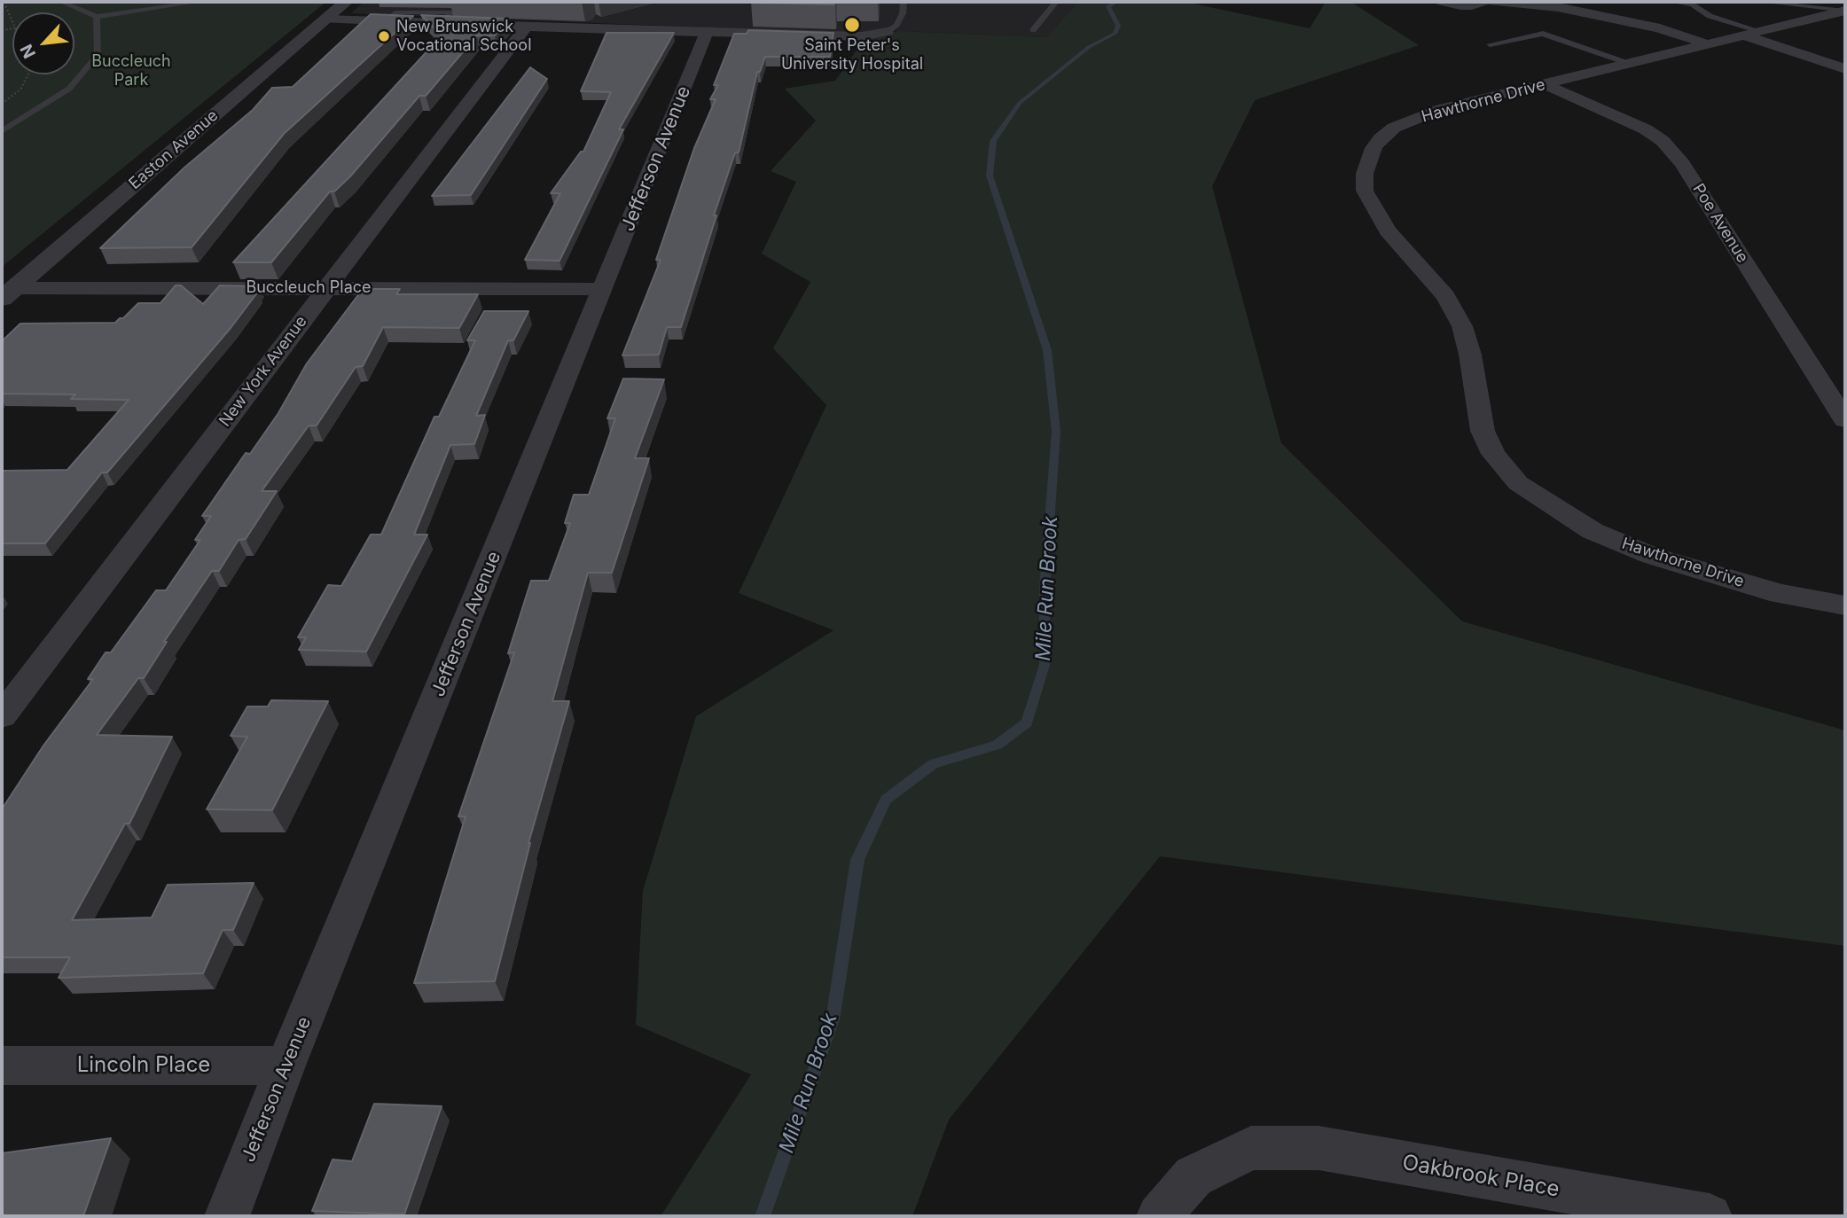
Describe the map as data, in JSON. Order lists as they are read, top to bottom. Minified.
{"streets":{"street":["Hawthorne Drive","Easton Avenue","Jefferson Avenue","Poe Avenue","Buccleuch Place","New York Avenue","Lincoln Place","Oakbrook Place"]},"crossings":[["Hawthorne Drive","Poe Avenue"],["Easton Avenue","Buccleuch Place"],["Jefferson Avenue","Buccleuch Place"],["Jefferson Avenue","Lincoln Place"],["Buccleuch Place","New York Avenue"]],"water":["Mile Run Brook"],"parks":["Buccleuch Park"],"places":["Saint Peter's University Hospital","New Brunswick Vocational School"],"north":"bottom left"}
